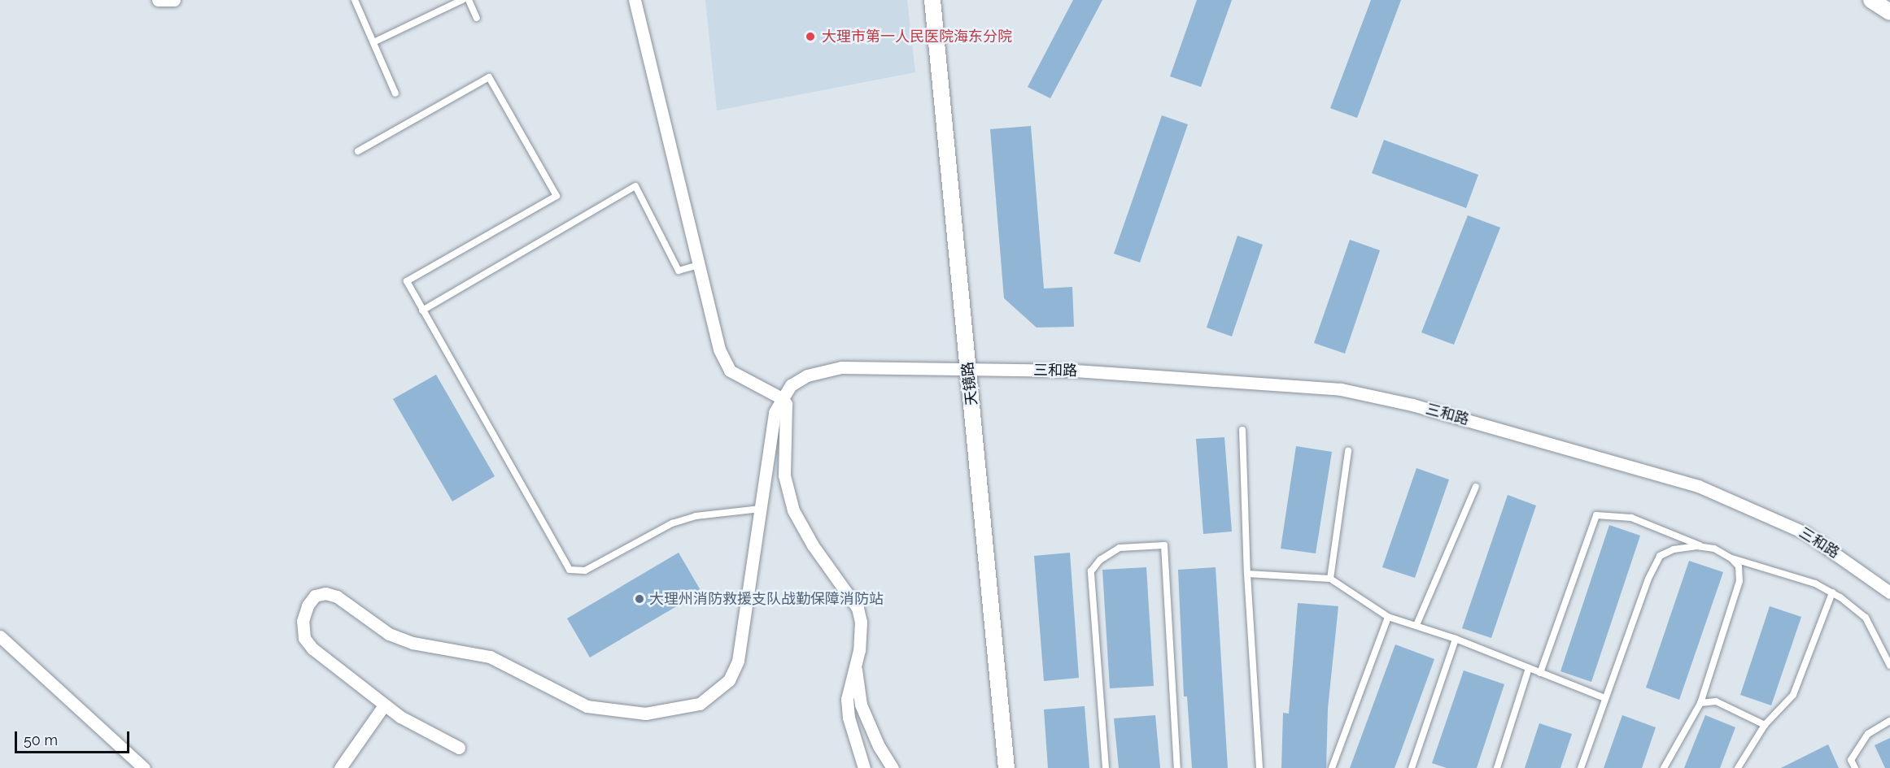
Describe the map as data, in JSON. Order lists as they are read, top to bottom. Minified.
{"streets":{"street":["三和路","天镜路"]},"crossings":[["三和路","天镜路"]],"places":["大理市第一人民医院海东分院","大理州消防救援支队战勤保障消防站"],"scale_bar":"50 m"}
